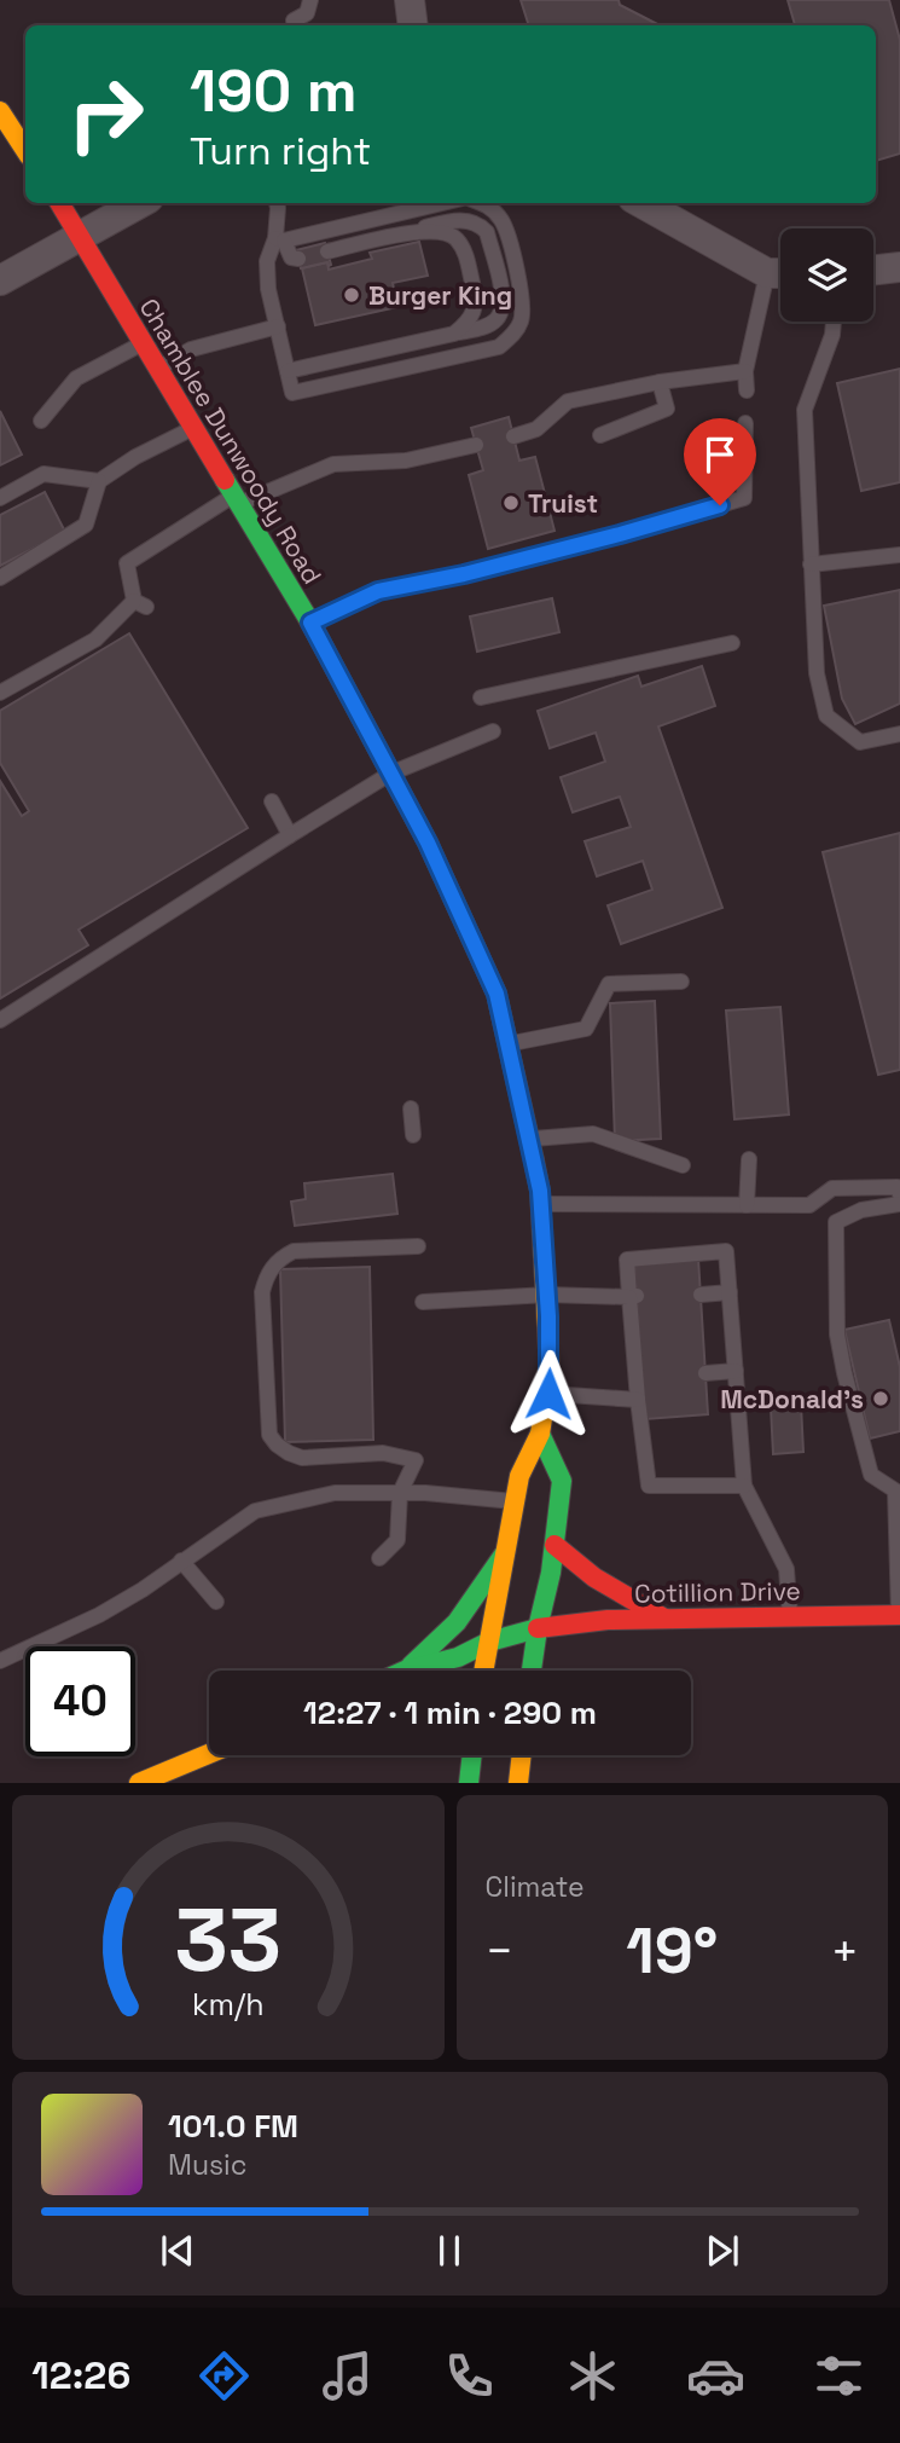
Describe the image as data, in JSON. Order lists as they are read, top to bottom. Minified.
{"streets":{"main road":["Chamblee Dunwoody Road","Cotillion Drive"]},"crossings":[["Chamblee Dunwoody Road","Cotillion Drive"]],"places":["Burger King","Truist","McDonald's"],"page":{"turn":["190 m","Turn right"],"limit":"40","trip":"12:27 · 1 min · 290 m","tile":"Climate","heat":["−","19°","+"],"song":["101.0 FM","Music"],"tabs":"12:26","gauge":["33","km/h"]}}
